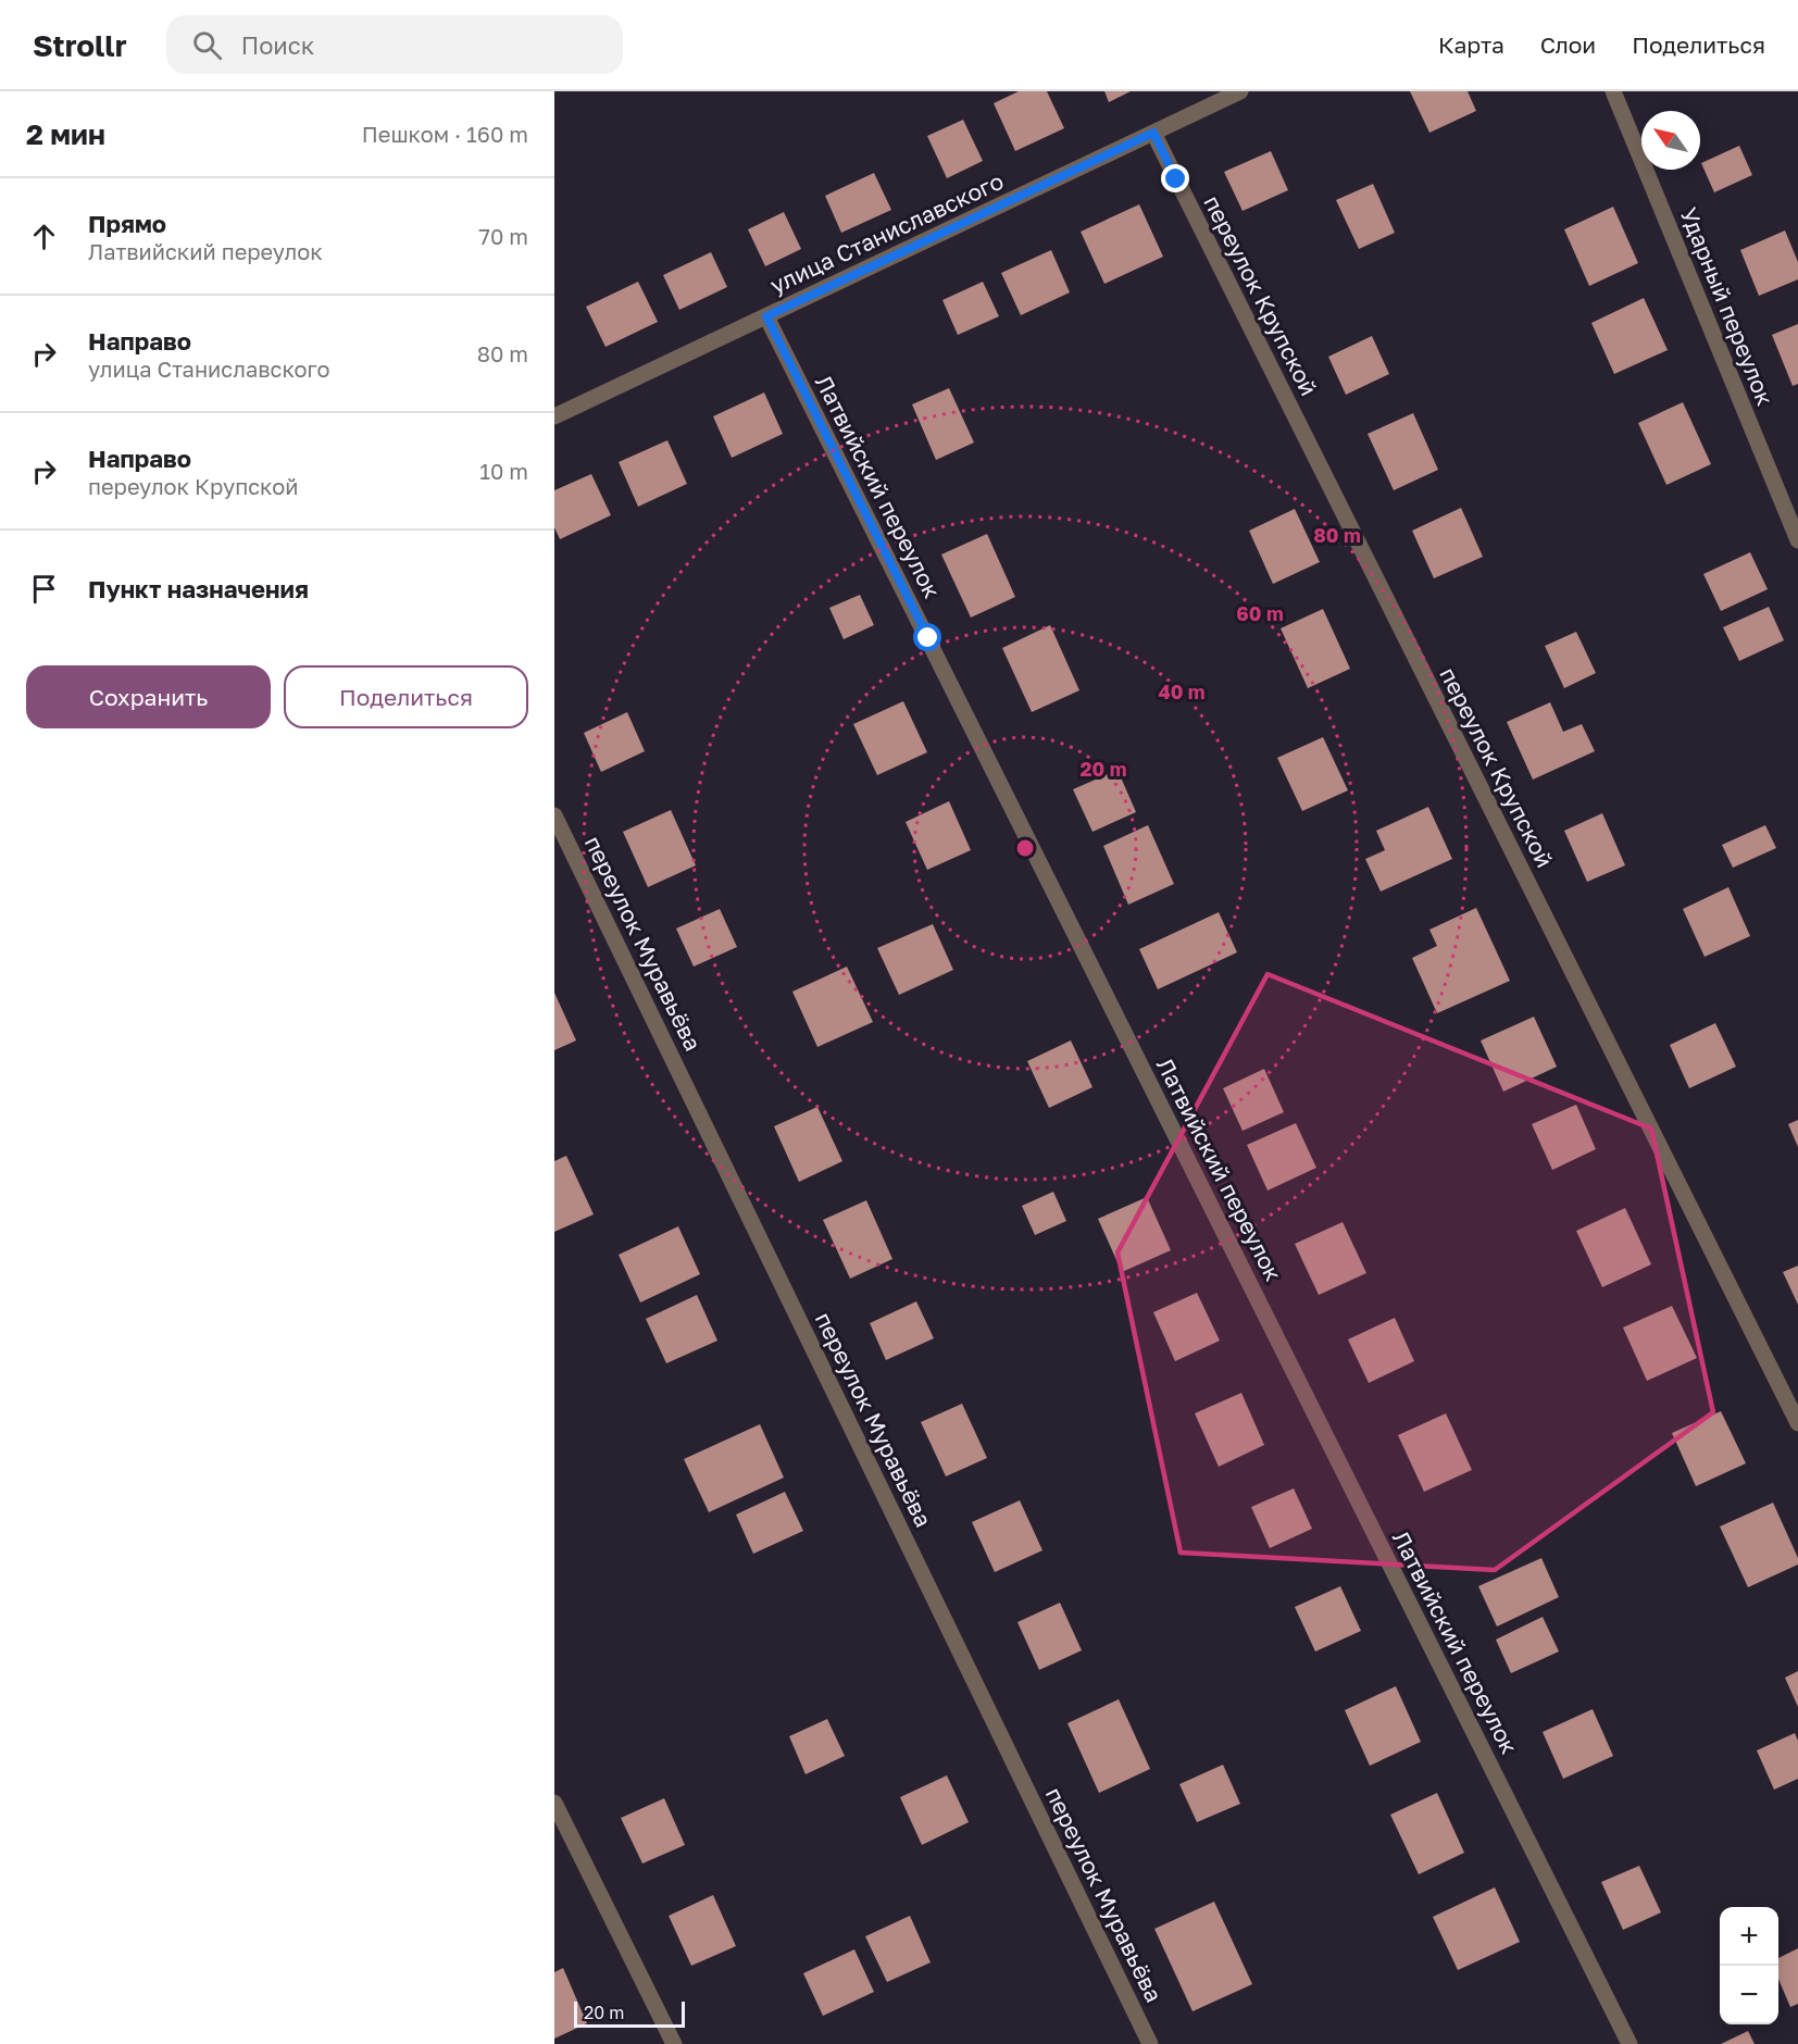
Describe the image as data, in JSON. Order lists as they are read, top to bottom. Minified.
{"streets":{"street":["улица Станиславского","переулок Крупской","Ударный переулок","Латвийский переулок","переулок Муравьёва"]},"crossings":[["улица Станиславского","переулок Крупской"],["улица Станиславского","Латвийский переулок"]],"scale_bar":"20 m","north":"top left","page":{"header":"Strollr","search":"Поиск","nav":["Карта","Слои","Поделиться"],"heading":["2 мин","Пешком · 160 m"],"list":[["Прямо","Латвийский переулок","70 m"],["Направо","улица Станиславского","80 m"],["Направо","переулок Крупской","10 m"],"Пункт назначения"],"buttons":["Сохранить","Поделиться"],"map_buttons":["+","−"],"scale":"20 m"},"rings":["80 m","60 m","40 m","20 m"]}
